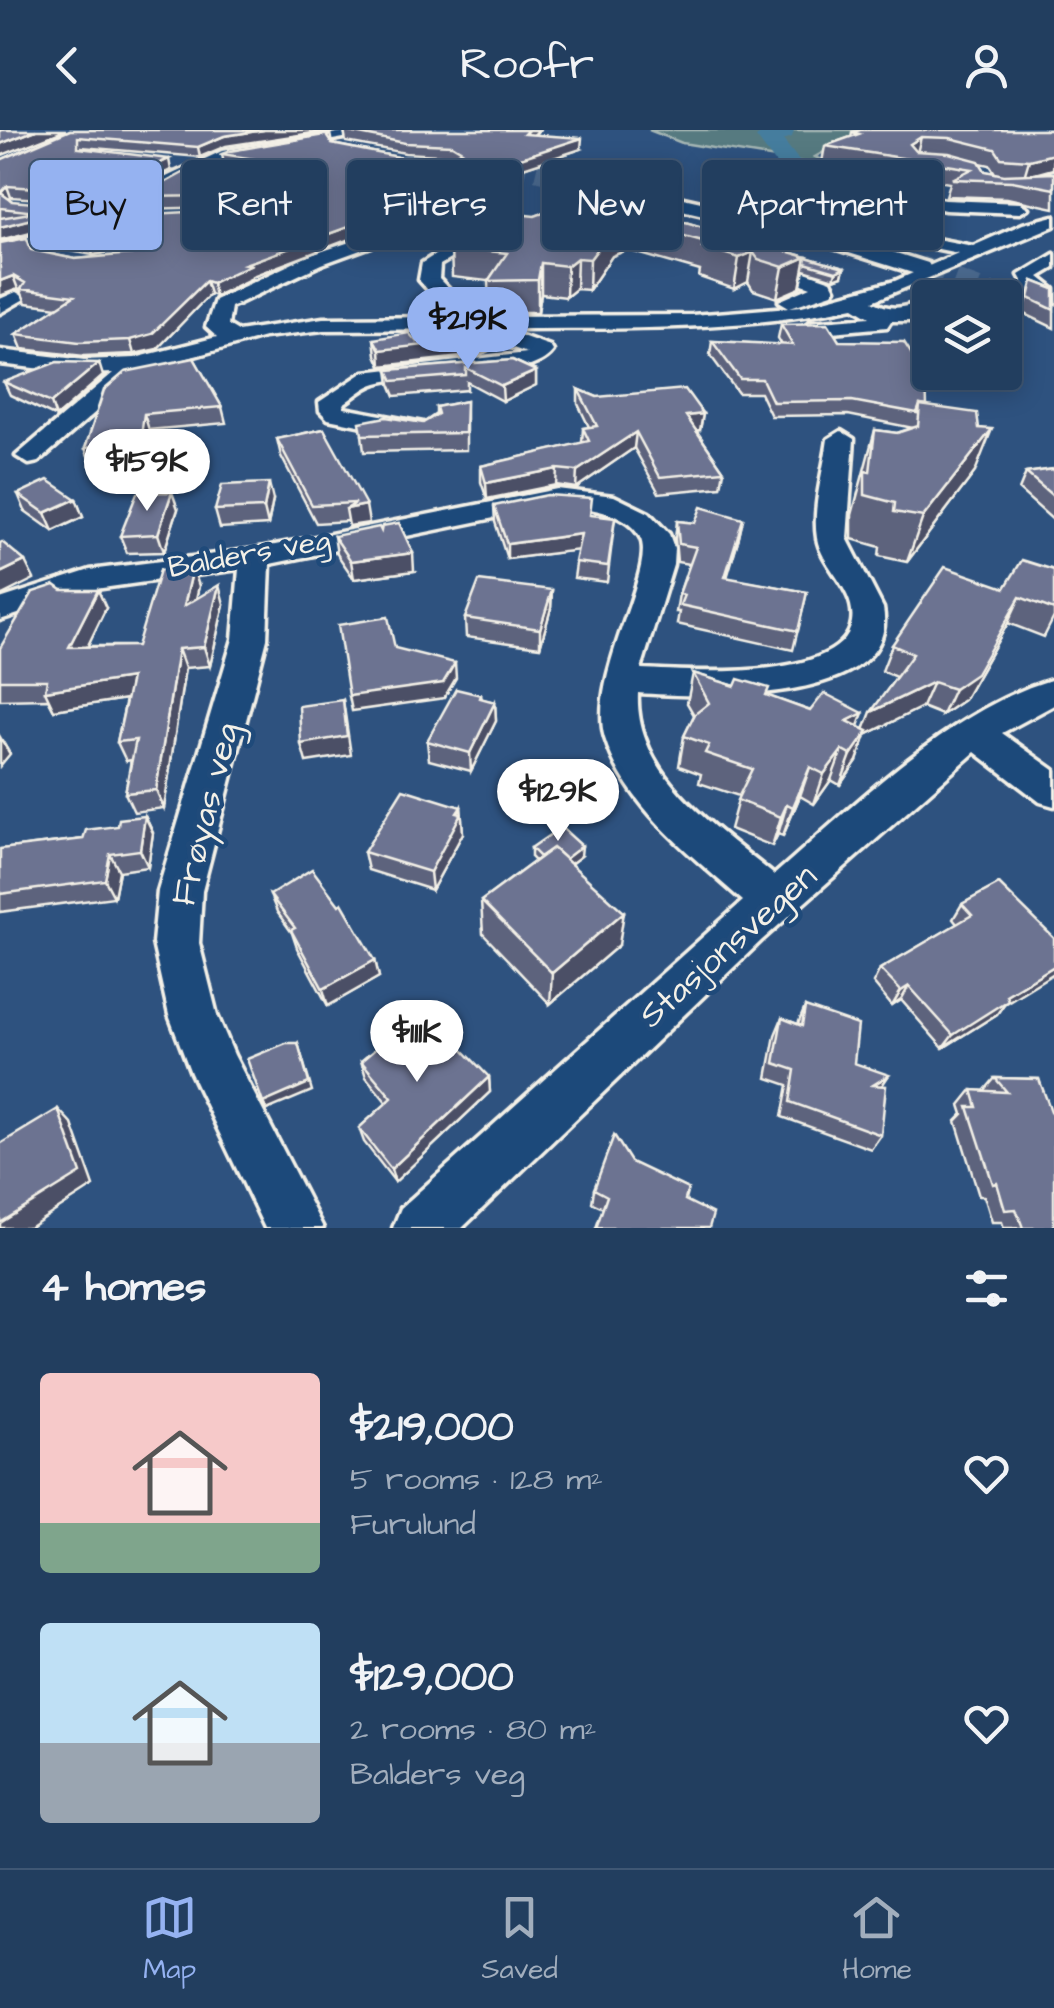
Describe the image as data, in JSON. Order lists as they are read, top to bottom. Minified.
{"streets":{"street":["Balders veg","Frøyas veg","Stasjonsvegen"]},"crossings":[["Balders veg","Frøyas veg"],["Balders veg","Stasjonsvegen"]],"page":{"header":"Roofr","chip":["Buy","Rent","Filters","New","Apartment"],"price":["$219K","$159K","$129K","$111K"],"heading":"4 homes","list":[{"name":"$219,000","note":"5 rooms · 128 m² · Furulund"},{"name":"$129,000","note":"2 rooms · 80 m² · Balders veg"}],"tabs":["Map","Saved","Home"]}}
